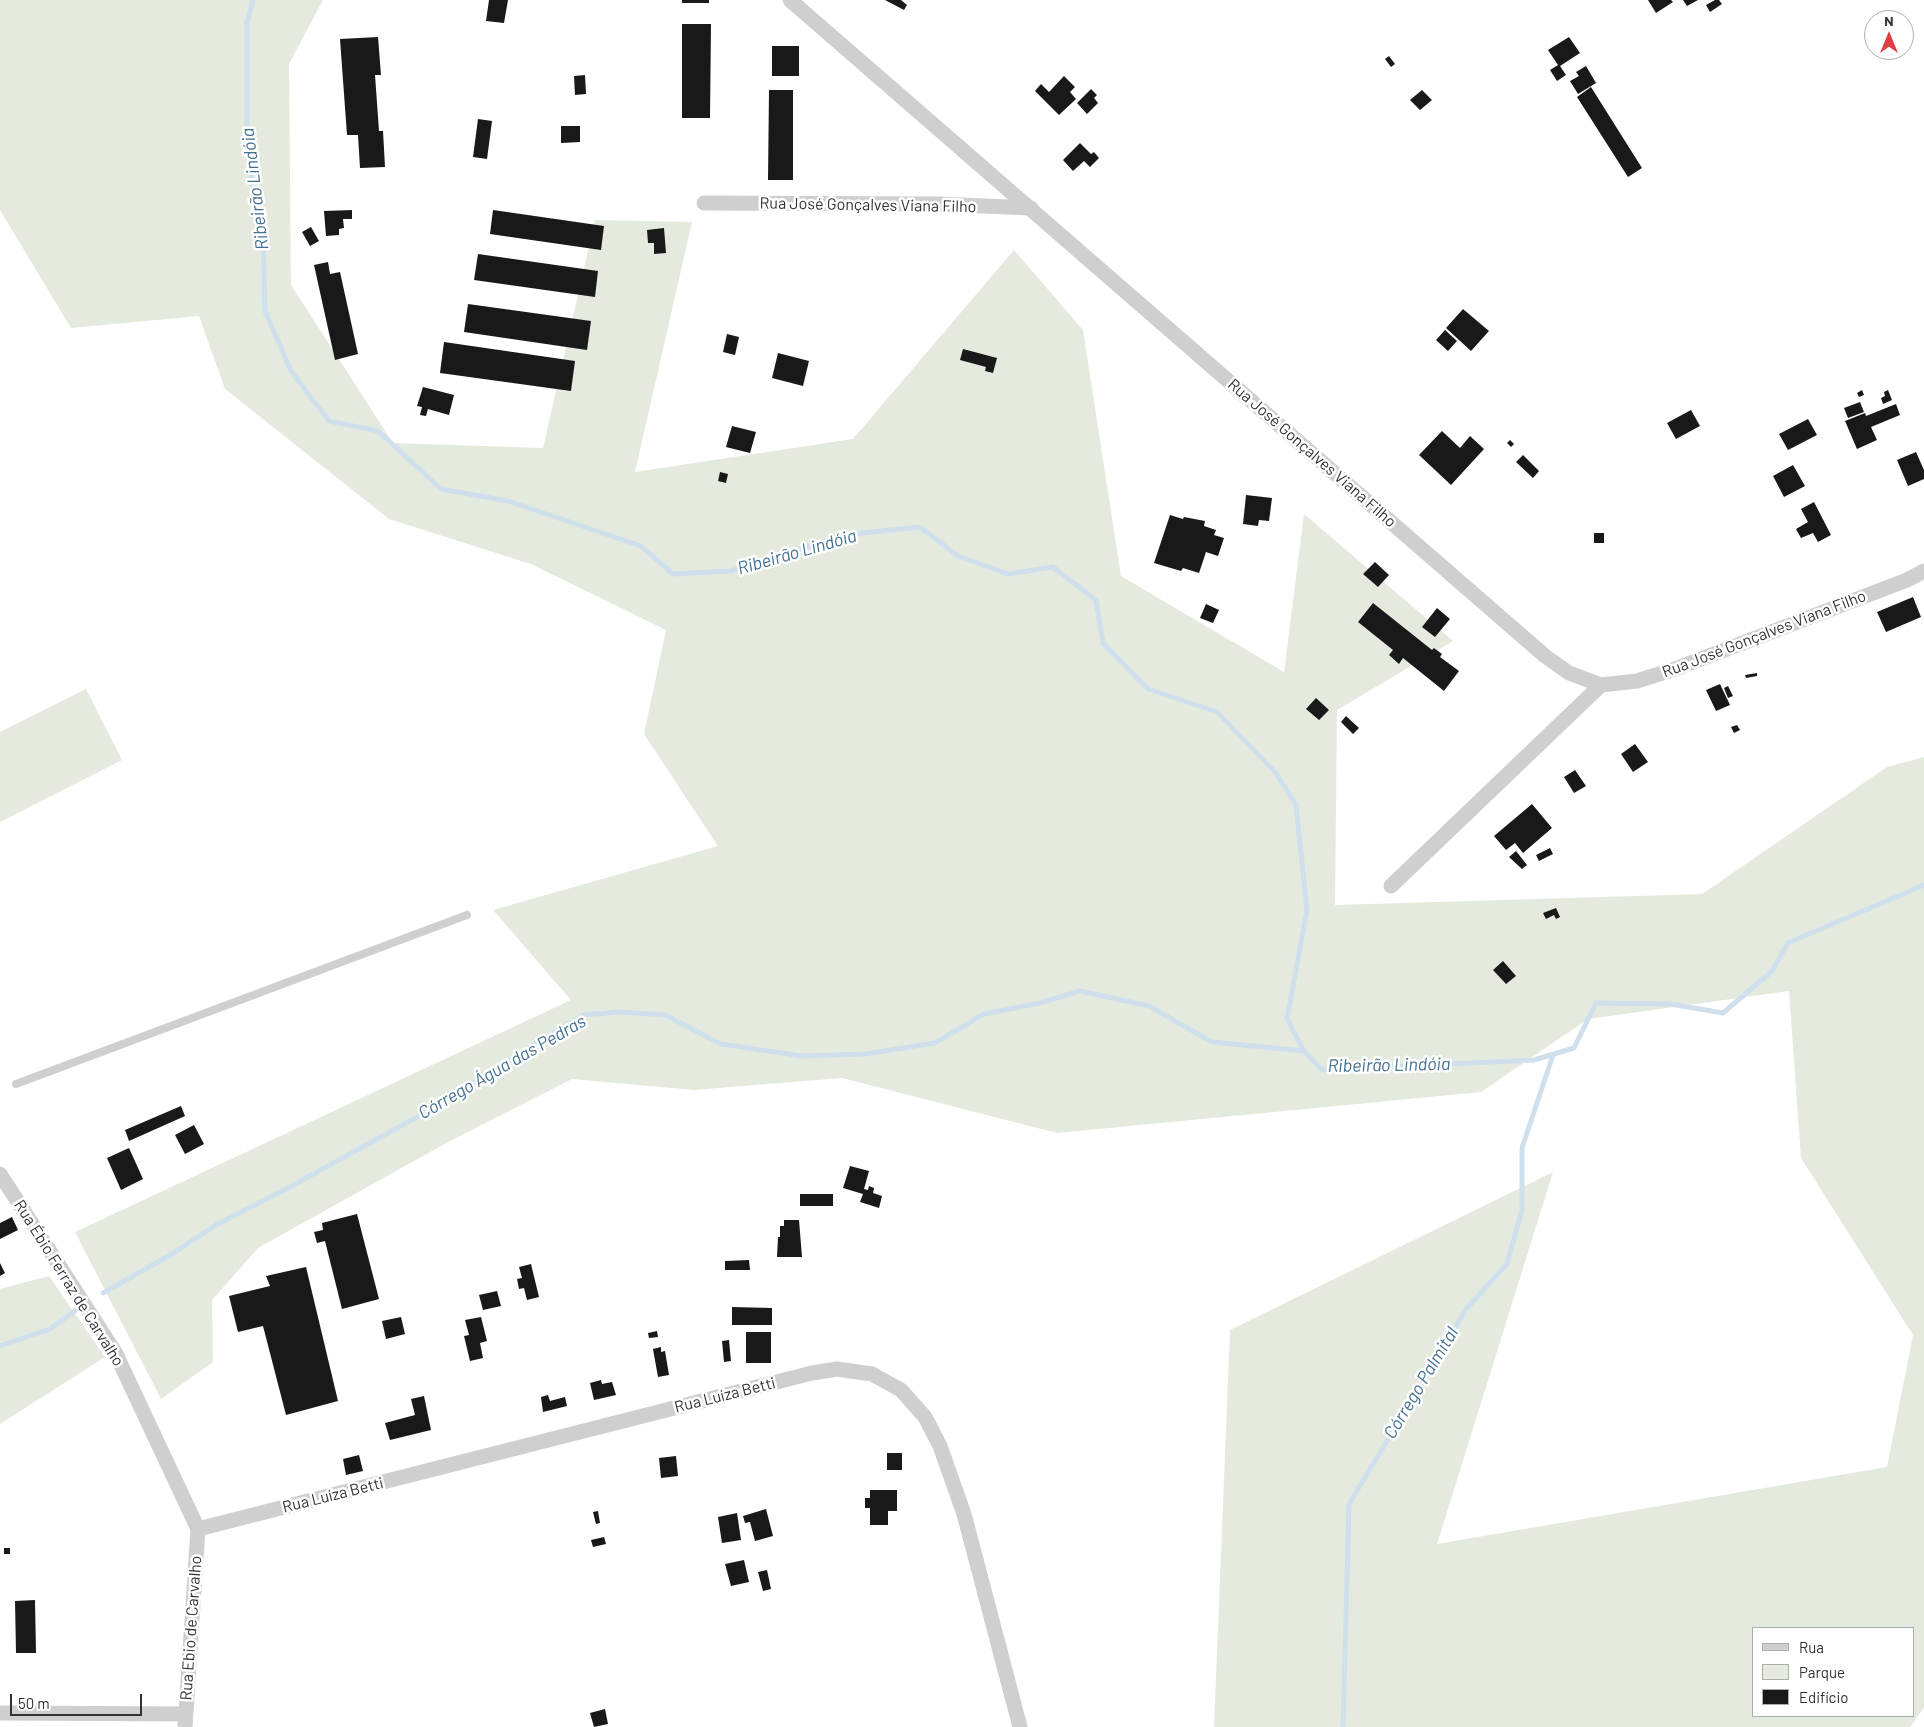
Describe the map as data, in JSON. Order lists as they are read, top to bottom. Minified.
{"streets":{"street":["Rua José Gonçalves Viana Filho","Rua Ébio Ferraz de Carvalho","Rua Luíza Betti","Rua Ebio de Carvalho"]},"crossings":[["Rua Ébio Ferraz de Carvalho","Rua Luíza Betti"],["Rua Ébio Ferraz de Carvalho","Rua Ebio de Carvalho"],["Rua Luíza Betti","Rua Ebio de Carvalho"]],"water":["Ribeirão Lindóia","Córrego Água das Pedras","Córrego Palmital"],"legend":["Rua","Parque","Edifício"],"scale_bar":"50 m","north":"top"}
